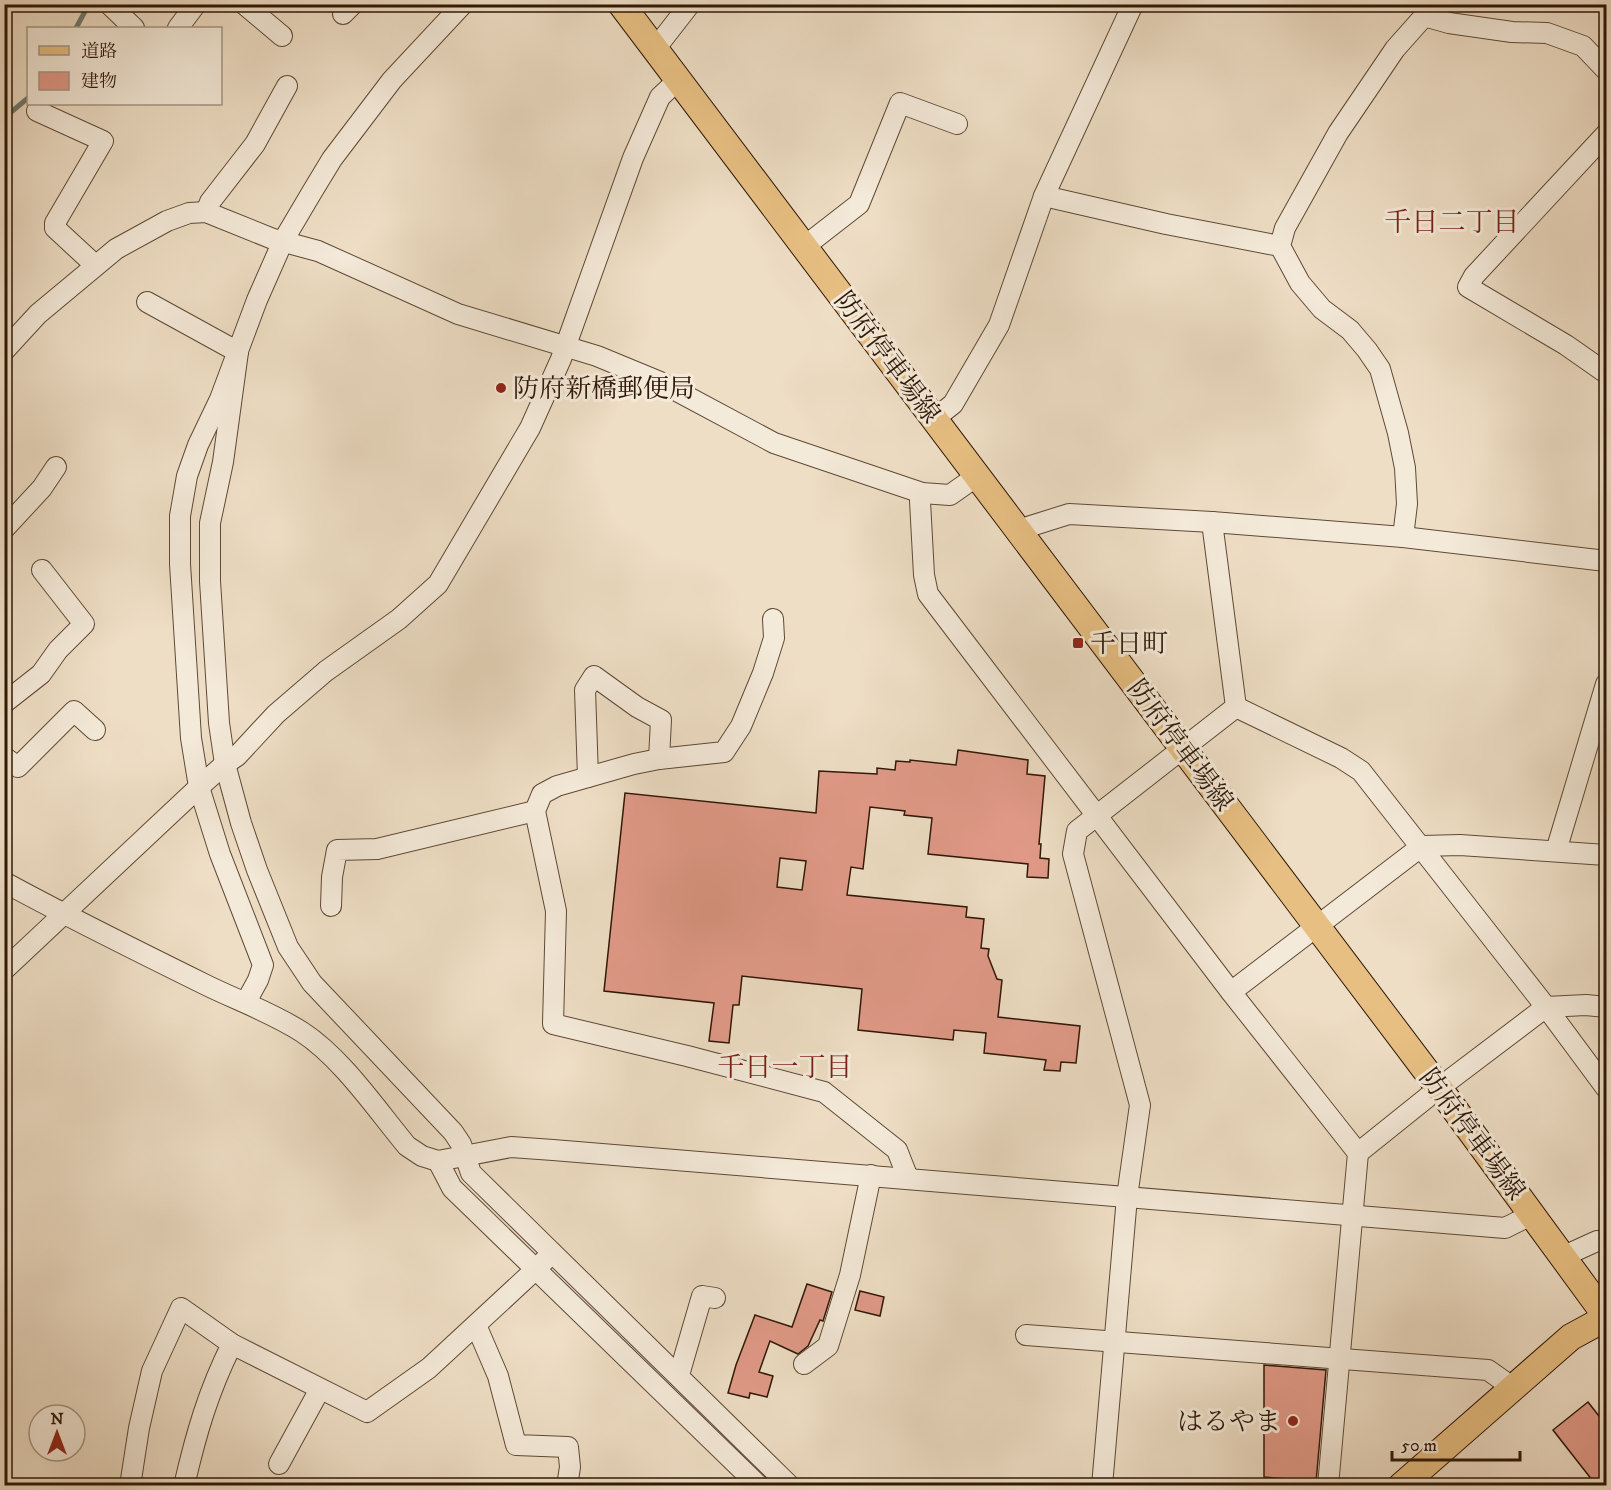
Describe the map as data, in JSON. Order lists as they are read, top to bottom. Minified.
{"streets":{"main road":["防府停車場線"]},"districts":["千日二丁目","千日一丁目"],"places":{"other":["防府新橋郵便局","はるやま"],"transit":["千日町"]},"legend":["道路","建物"],"scale_bar":"50 m","north":"top"}
